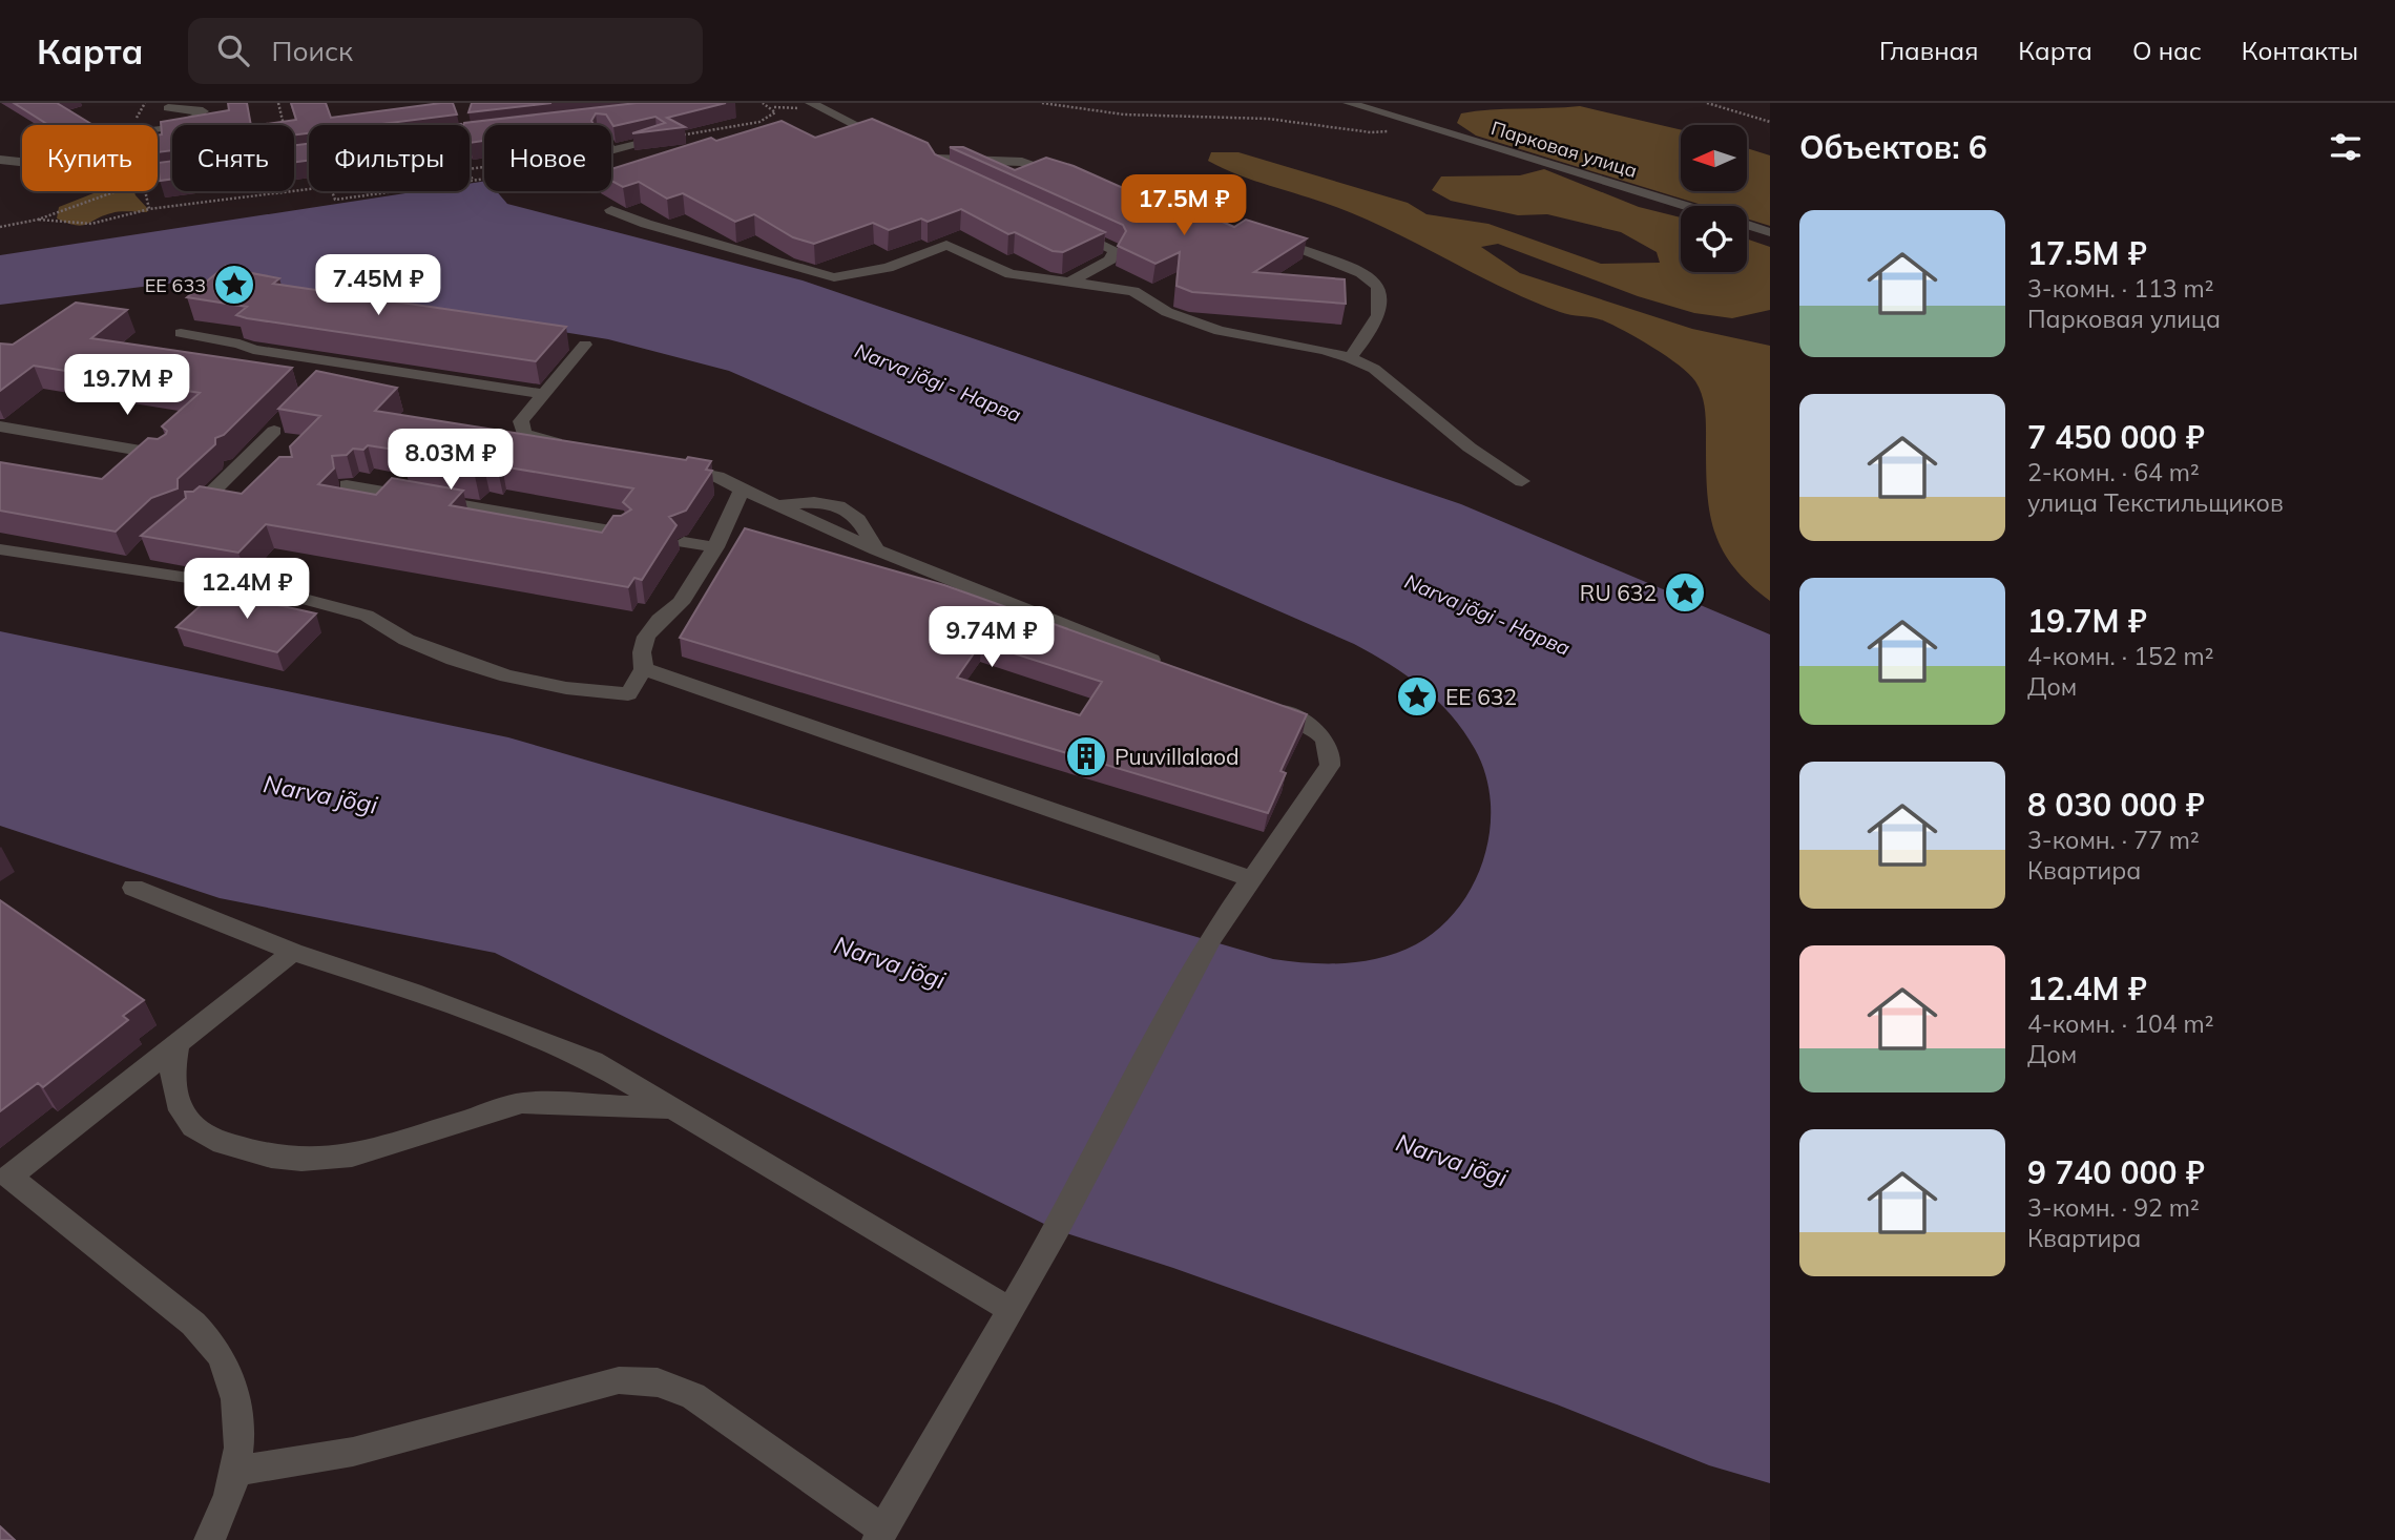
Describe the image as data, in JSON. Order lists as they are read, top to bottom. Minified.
{"streets":{"street":["Парковая улица"]},"water":["Narva jõgi - Нарва","Narva jõgi"],"places":{"place":["EE 633","RU 632","EE 632"],"building":["Puuvillalaod"]},"north":"left","page":{"header":"Карта","search":"Поиск","nav":["Главная","Карта","О нас","Контакты"],"heading":"Объектов: 6","chip":["Купить","Снять","Фильтры","Новое"],"price":["17.5M ₽","7.45M ₽","19.7M ₽","8.03M ₽","12.4M ₽","9.74M ₽"],"list":[{"name":"17.5M ₽","note":"3-комн. · 113 m² · Парковая улица"},{"name":"7 450 000 ₽","note":"2-комн. · 64 m² · улица Текстильщиков"},{"name":"19.7M ₽","note":"4-комн. · 152 m² · Дом"},{"name":"8 030 000 ₽","note":"3-комн. · 77 m² · Квартира"},{"name":"12.4M ₽","note":"4-комн. · 104 m² · Дом"},{"name":"9 740 000 ₽","note":"3-комн. · 92 m² · Квартира"}]}}
